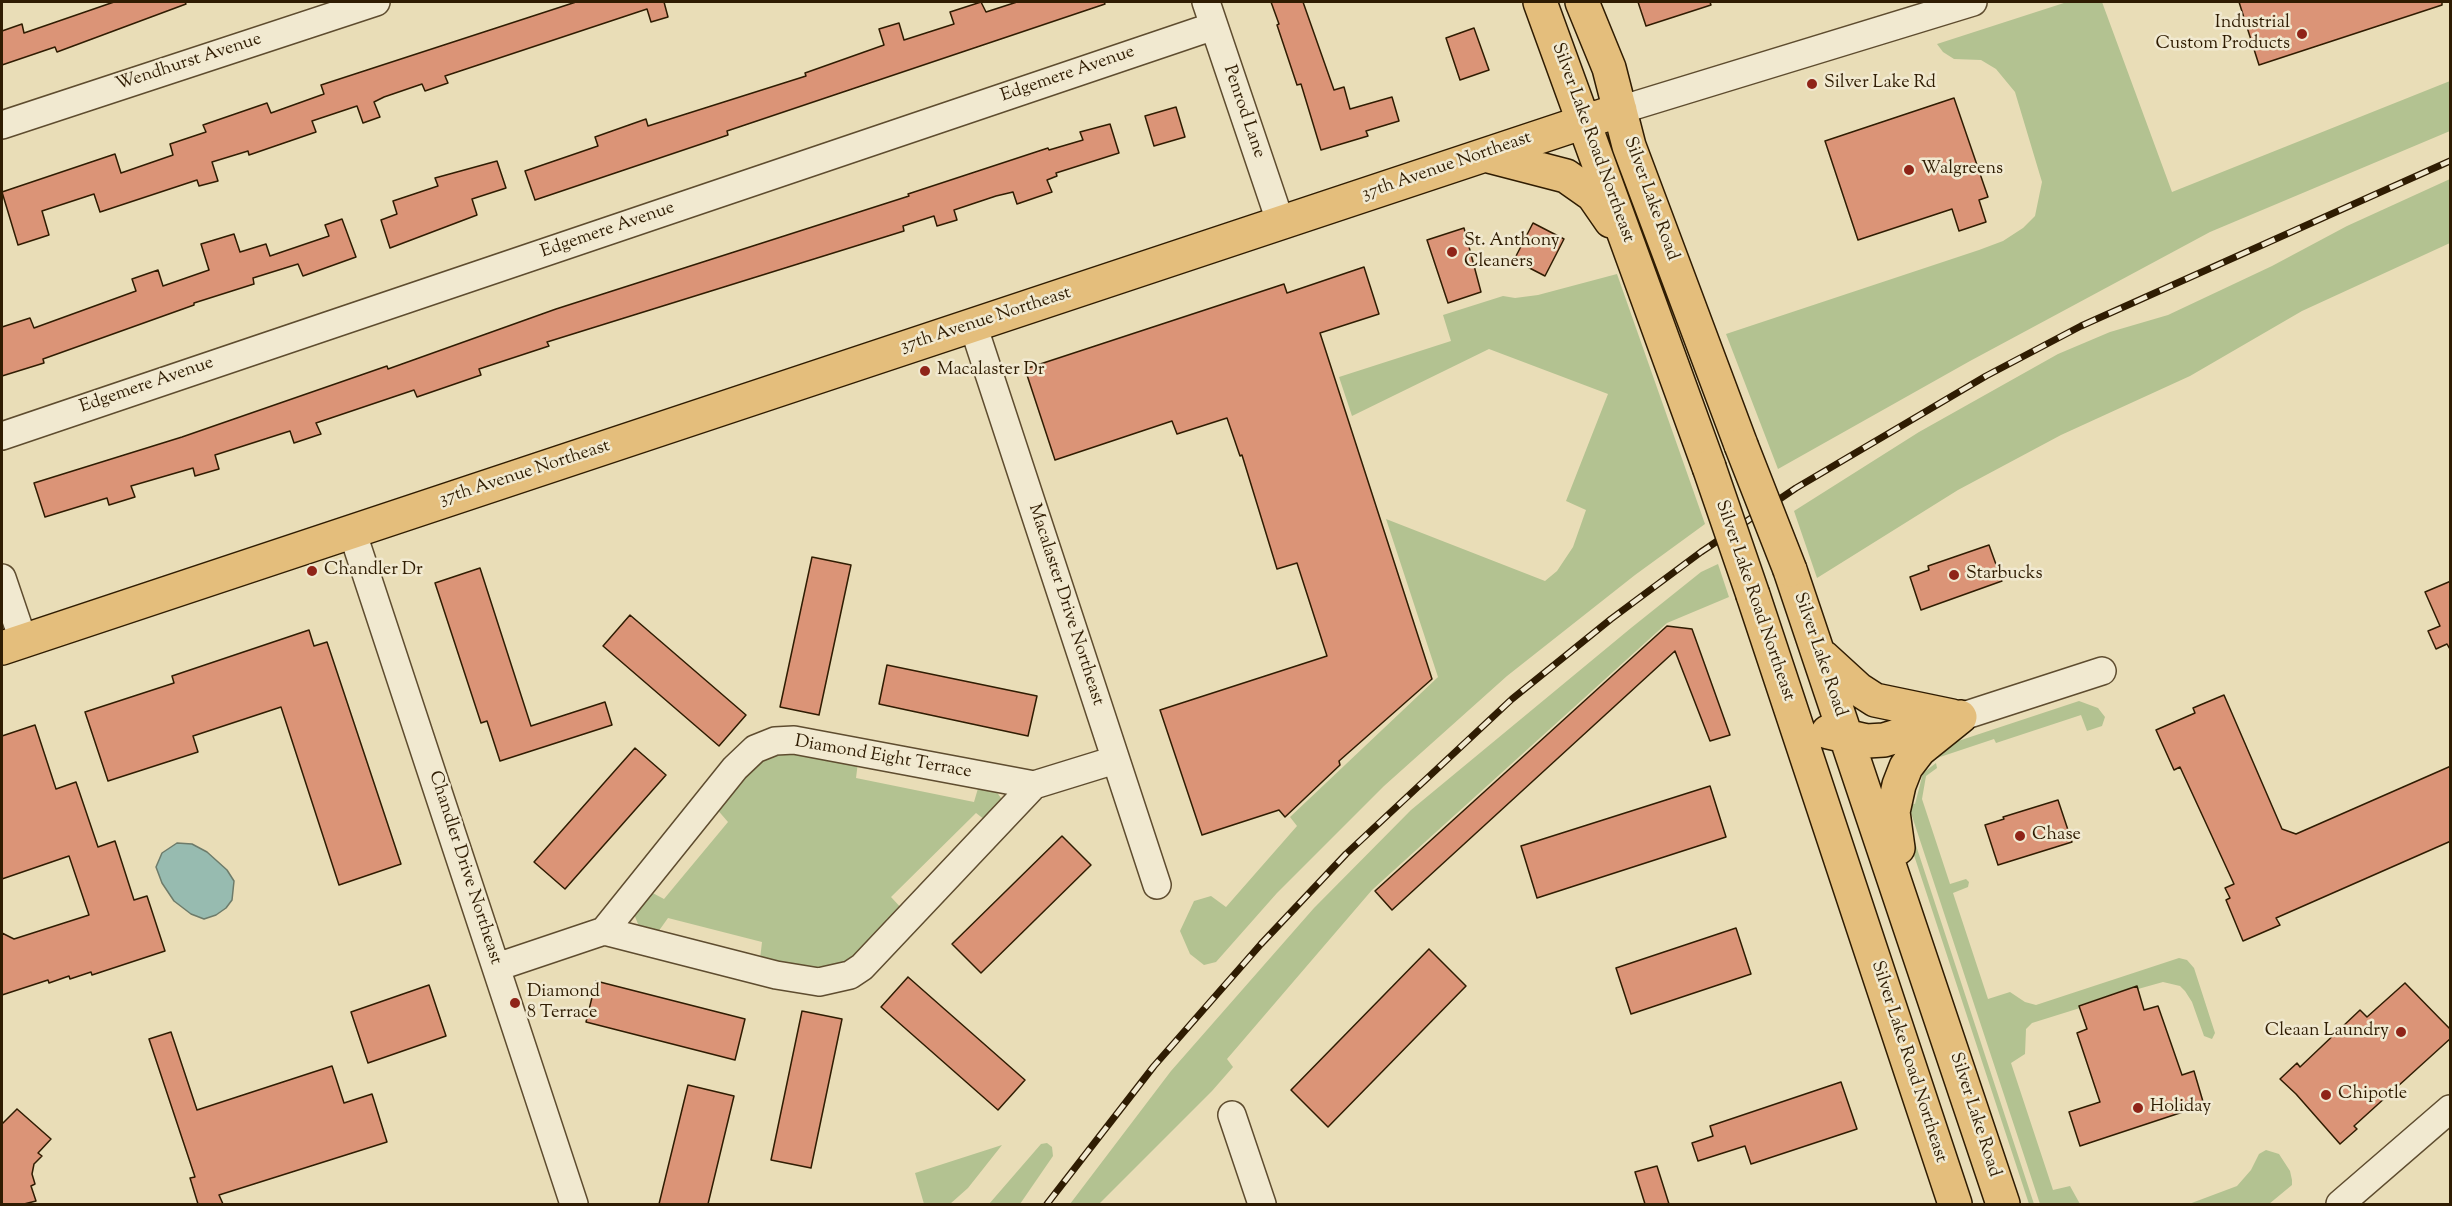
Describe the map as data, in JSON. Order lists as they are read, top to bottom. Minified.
{"streets":{"main road":["Silver Lake Road Northeast","37th Avenue Northeast","Silver Lake Road"],"street":["Wendhurst Avenue","Edgemere Avenue","Penrod Lane","Macalaster Drive Northeast","Diamond Eight Terrace","Chandler Drive Northeast"]},"crossings":[["Edgemere Avenue","Penrod Lane"],["Penrod Lane","37th Avenue Northeast"],["Silver Lake Road Northeast","37th Avenue Northeast"],["37th Avenue Northeast","Silver Lake Road"],["37th Avenue Northeast","Macalaster Drive Northeast"],["37th Avenue Northeast","Chandler Drive Northeast"],["Macalaster Drive Northeast","Diamond Eight Terrace"]],"places":["Industrial Custom Products","Silver Lake Rd","Walgreens","St. Anthony Cleaners","Macalaster Dr","Chandler Dr","Starbucks","Chase","Diamond 8 Terrace","Cleaan Laundry","Chipotle","Holiday"]}
